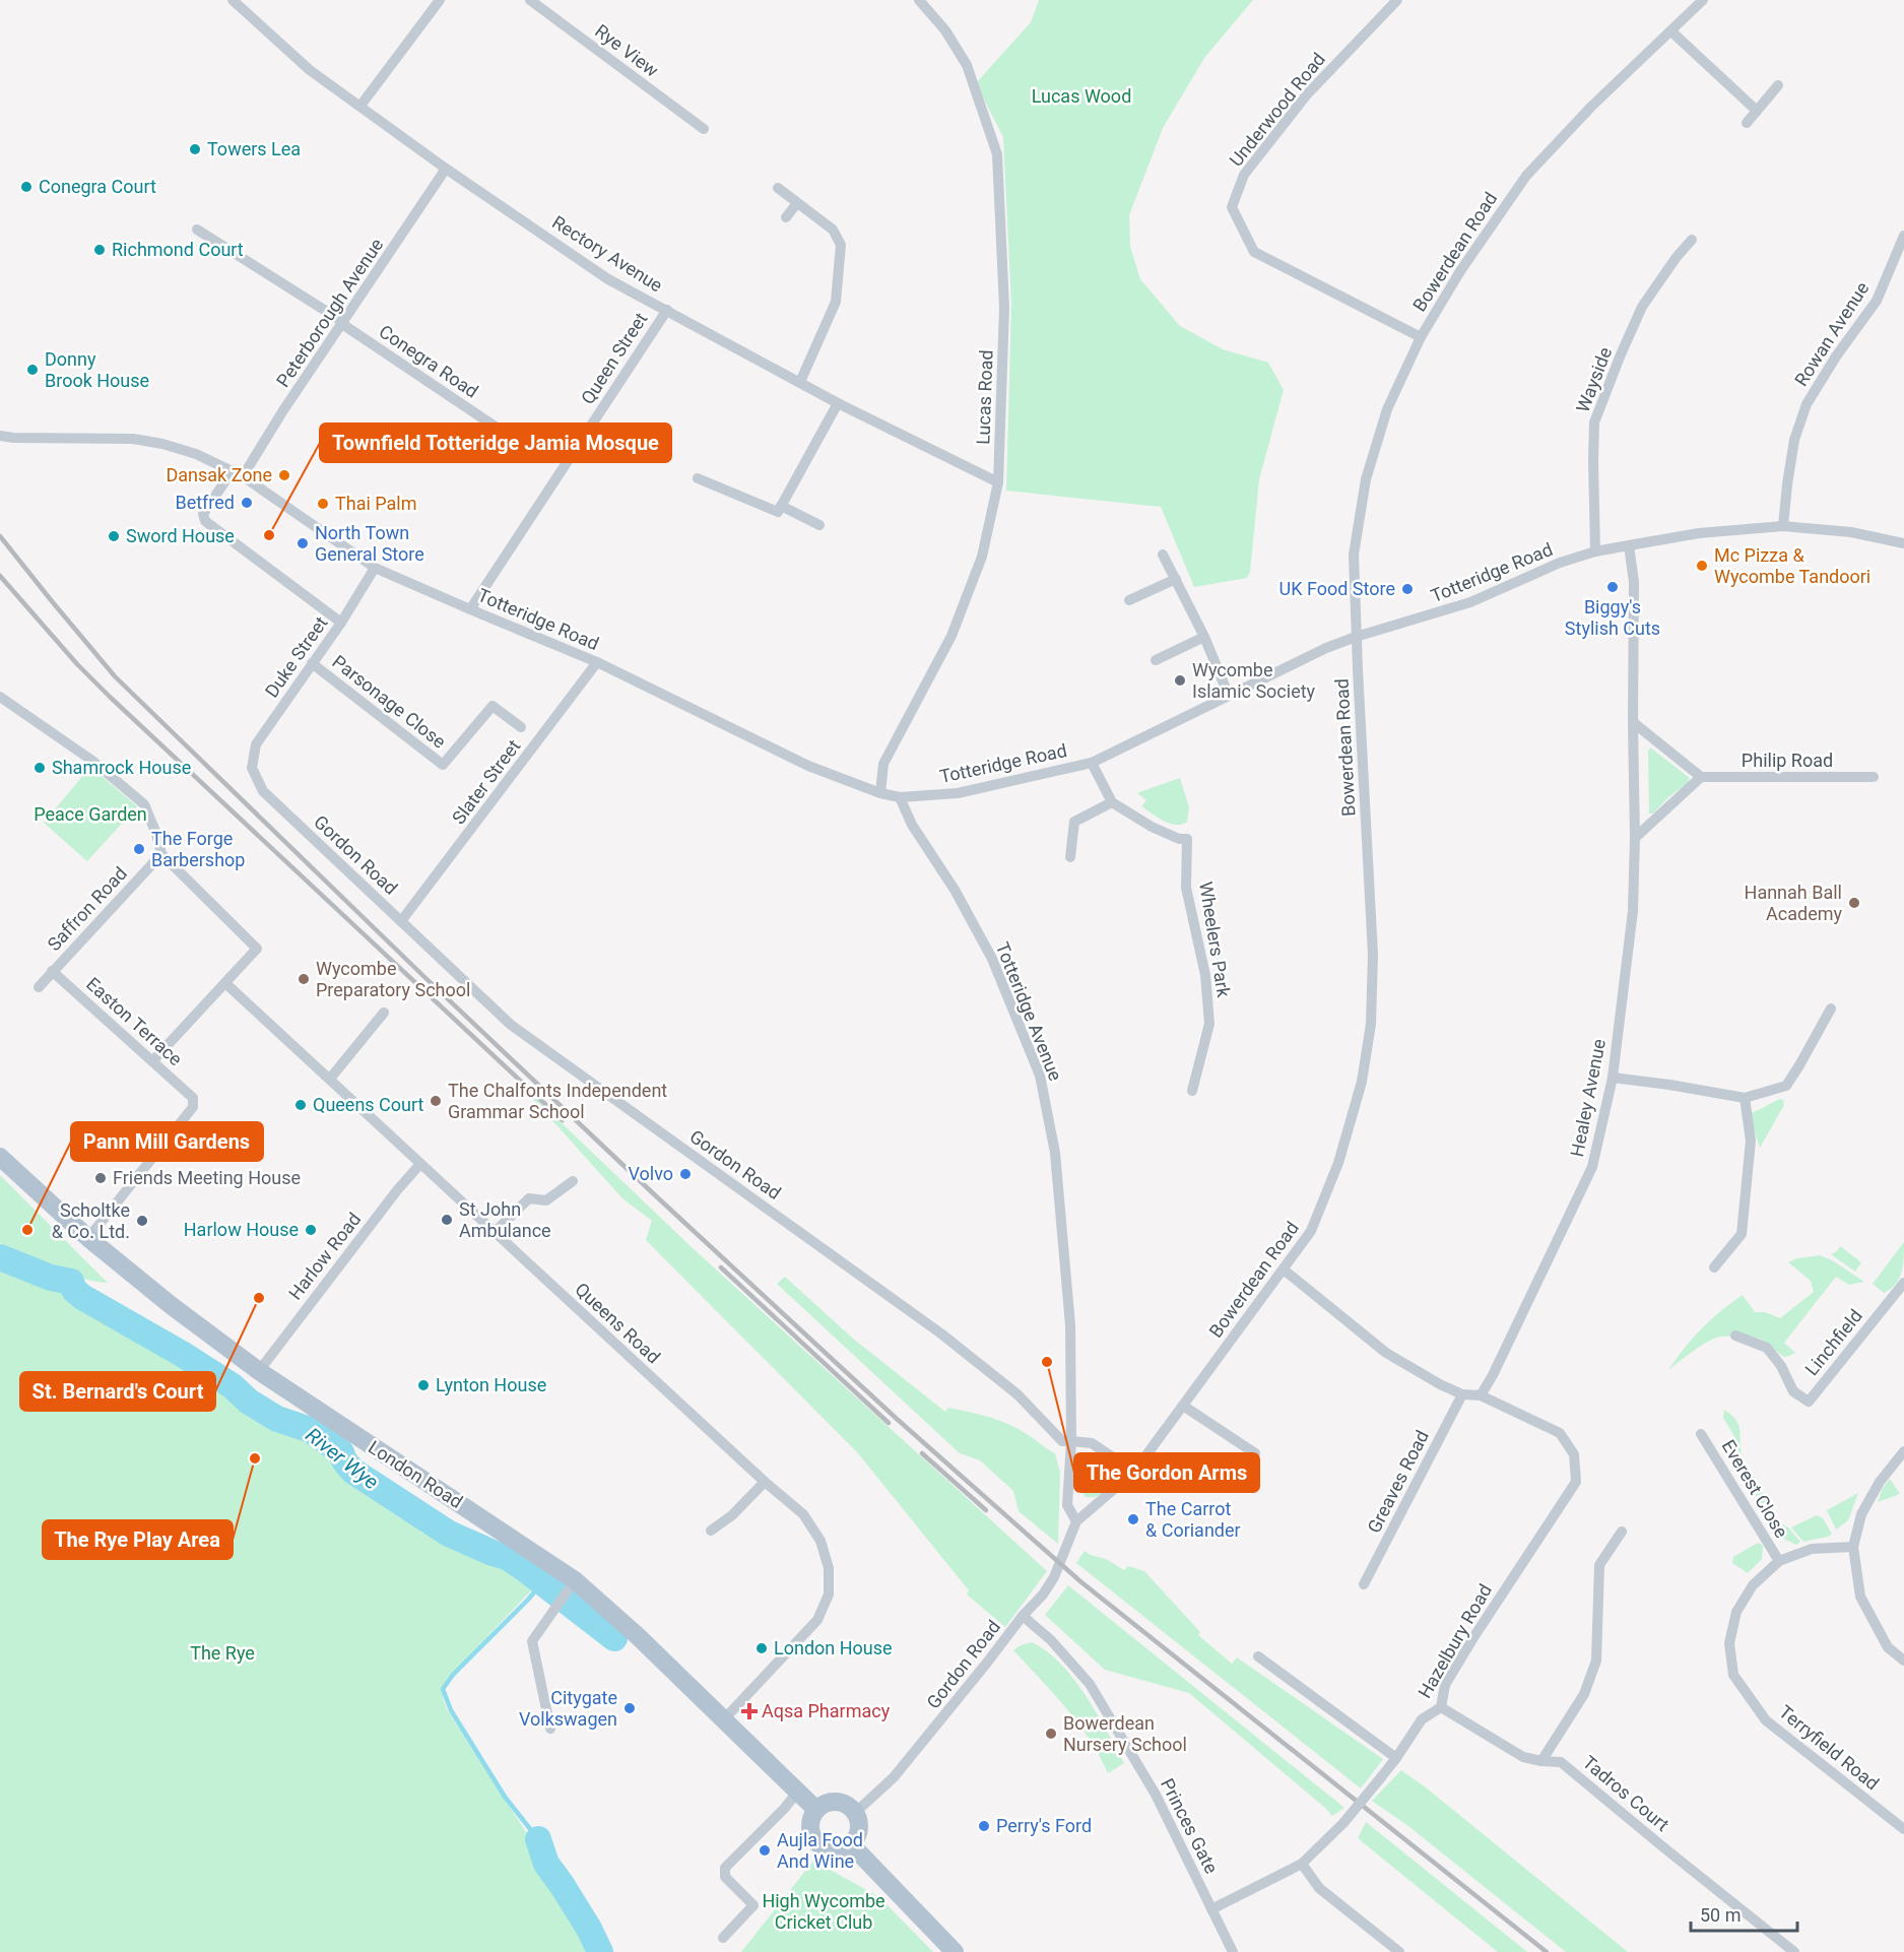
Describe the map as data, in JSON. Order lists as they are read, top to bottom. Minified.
{"streets":{"main road":["London Road"],"street":["Rye View","Underwood Road","Bowerdean Road","Rectory Avenue","Peterborough Avenue","Rowan Avenue","Queen Street","Conegra Road","Wayside","Lucas Road","Totteridge Road","Duke Street","Parsonage Close","Philip Road","Slater Street","Gordon Road","Saffron Road","Wheelers Park","Totteridge Avenue","Easton Terrace","Healey Avenue","Harlow Road","Queens Road","Linchfield","Greaves Road","Everest Close","Hazelbury Road","Terryfield Road","Tadros Court","Princes Gate"]},"crossings":[["Underwood Road","Bowerdean Road"],["Bowerdean Road","Totteridge Road"],["Bowerdean Road","Gordon Road"],["Rectory Avenue","Peterborough Avenue"],["Rectory Avenue","Queen Street"],["Rectory Avenue","Lucas Road"],["Peterborough Avenue","Conegra Road"],["Peterborough Avenue","Totteridge Road"],["Peterborough Avenue","Duke Street"],["Rowan Avenue","Totteridge Road"],["Queen Street","Totteridge Road"],["Wayside","Totteridge Road"],["Lucas Road","Totteridge Road"],["Totteridge Road","Duke Street"],["Totteridge Road","Slater Street"],["Totteridge Road","Totteridge Avenue"],["Totteridge Road","Healey Avenue"],["Duke Street","Parsonage Close"],["Duke Street","Gordon Road"],["Slater Street","Gordon Road"],["Gordon Road","Totteridge Avenue"],["Gordon Road","London Road"],["Gordon Road","Princes Gate"],["Saffron Road","Easton Terrace"],["Easton Terrace","London Road"],["Healey Avenue","Hazelbury Road"],["Harlow Road","Queens Road"],["Harlow Road","London Road"],["Queens Road","London Road"],["Everest Close","Terryfield Road"],["Hazelbury Road","Tadros Court"]],"water":["River Wye"],"parks":["Lucas Wood","Peace Garden","The Rye","High Wycombe Cricket Club"],"places":{"other":["Towers Lea","Conegra Court","Richmond Court","Donny Brook House","Dansak Zone","Betfred","Thai Palm","Townfield Totteridge Jamia Mosque","Sword House","North Town General Store","Mc Pizza & Wycombe Tandoori","Biggy's Stylish Cuts","UK Food Store","Wycombe Islamic Society","Shamrock House","The Forge Barbershop","Hannah Ball Academy","Wycombe Preparatory School","The Chalfonts Independent Grammar School","Queens Court","Volvo","Friends Meeting House","St John Ambulance","Scholtke & Co. Ltd.","Pann Mill Gardens","Harlow House","St. Bernard's Court","The Gordon Arms","Lynton House","The Rye Play Area","The Carrot & Coriander","London House","Citygate Volkswagen","Bowerdean Nursery School","Perry's Ford","Aujla Food And Wine"],"health":["Aqsa Pharmacy"]},"scale_bar":"50 m"}
